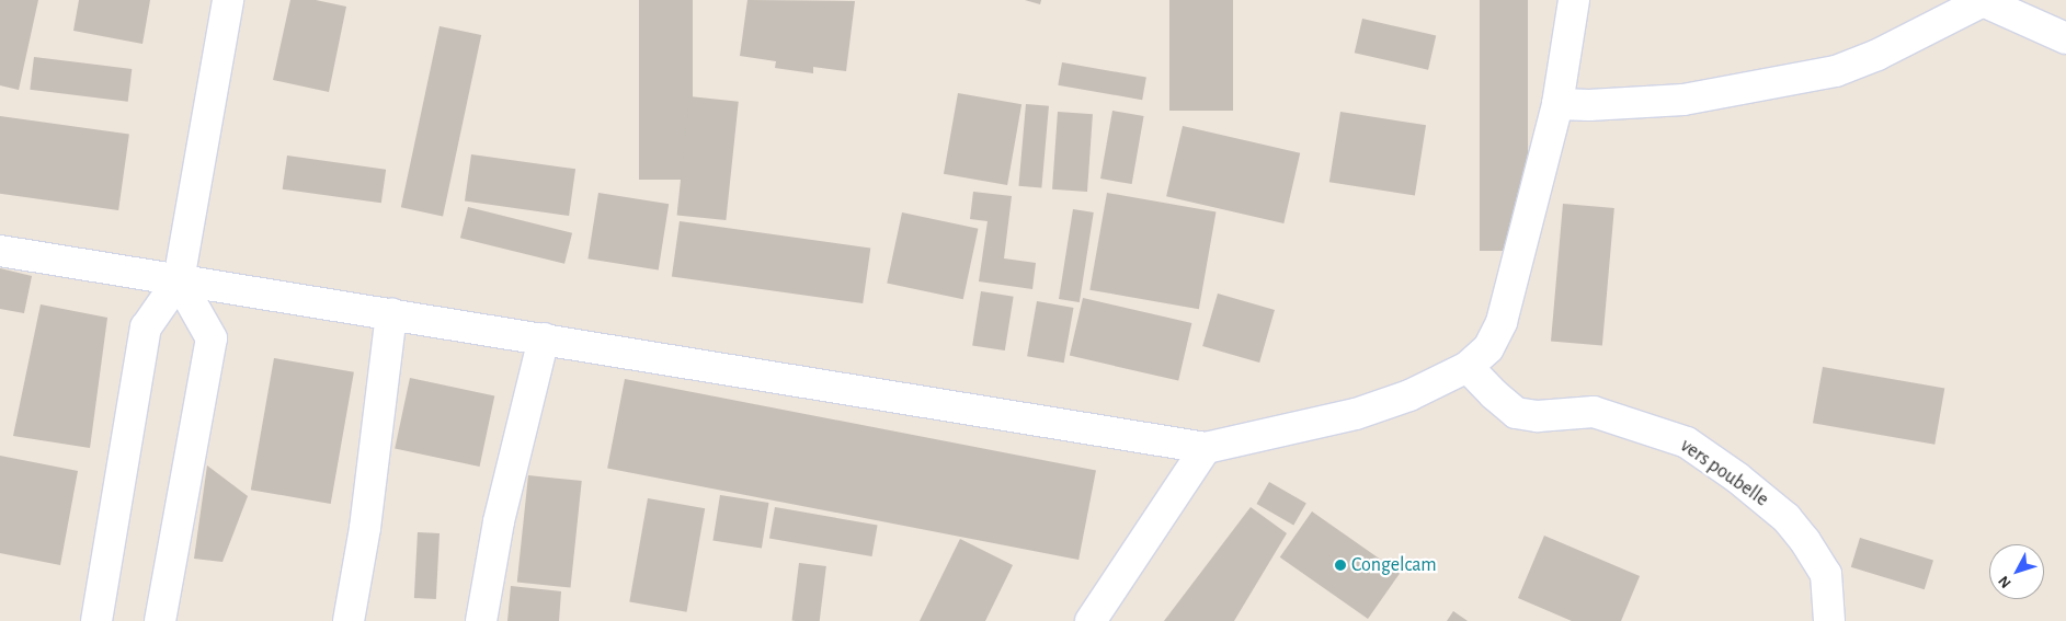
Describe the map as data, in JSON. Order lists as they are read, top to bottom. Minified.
{"streets":{"street":["vers poubelle"]},"places":["Congelcam"],"north":"bottom left"}
